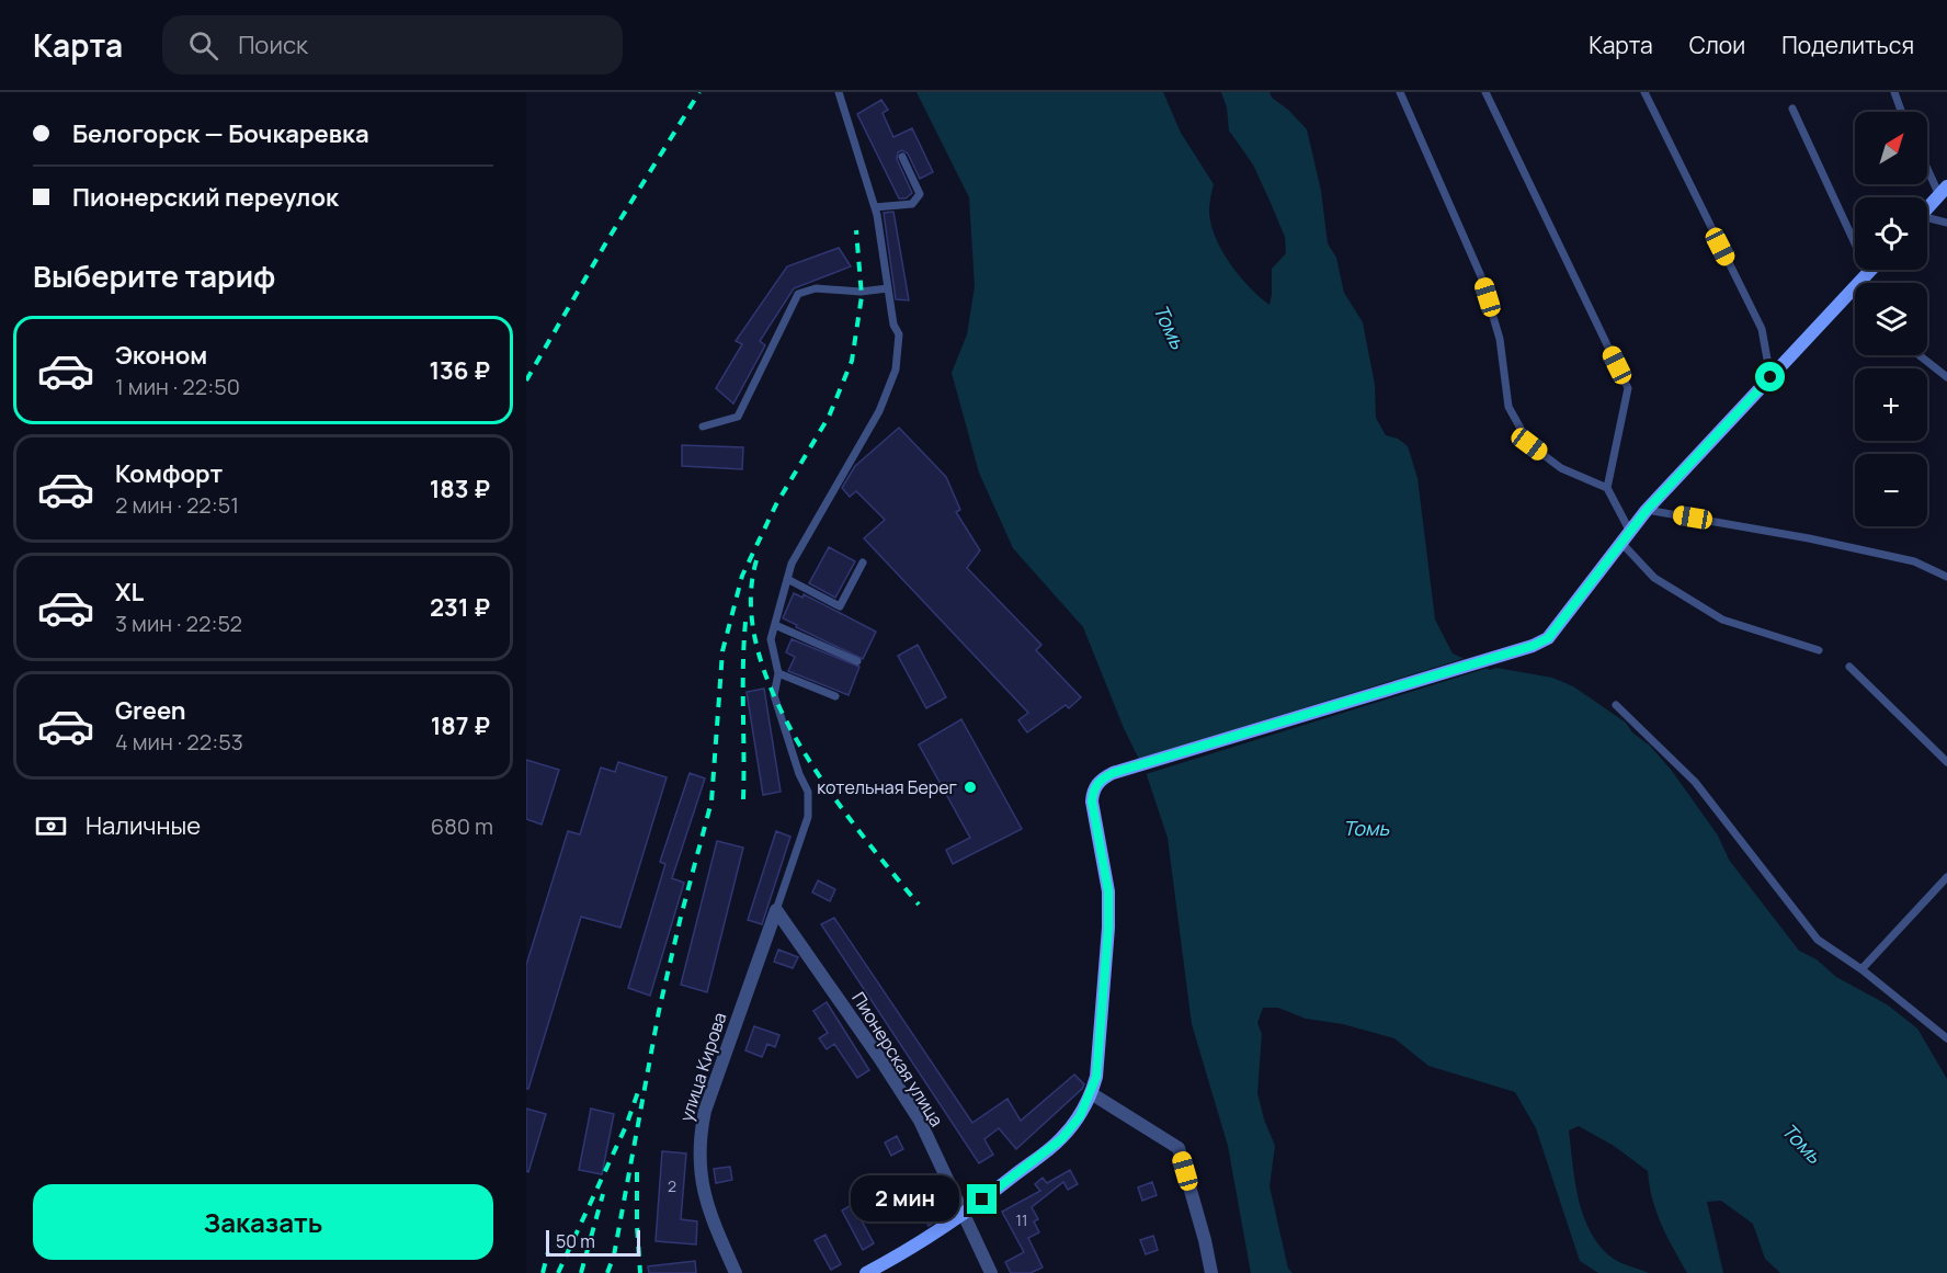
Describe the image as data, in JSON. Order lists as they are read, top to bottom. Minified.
{"streets":{"street":["Пионерская улица","улица Кирова"]},"crossings":[["Пионерская улица","улица Кирова"]],"water":["Томь"],"places":["котельная Берег"],"house_numbers":["2","11"],"scale_bar":"50 m","north":"top right","page":{"header":"Карта","search":"Поиск","nav":["Карта","Слои","Поделиться"],"banner":["Белогорск — Бочкаревка","Пионерский переулок"],"map_buttons":["+","−"],"heading":"Выберите тариф","list":[{"name":"Эконом","note":"1 мин · 22:50","value":"136 ₽"},{"name":"Комфорт","note":"2 мин · 22:51","value":"183 ₽"},{"name":"XL","note":"3 мин · 22:52","value":"231 ₽"},{"name":"Green","note":"4 мин · 22:53","value":"187 ₽"}],"pay":["Наличные","680 m"],"buttons":"Заказать","bubble":"2 мин","scale":"50 m"}}
